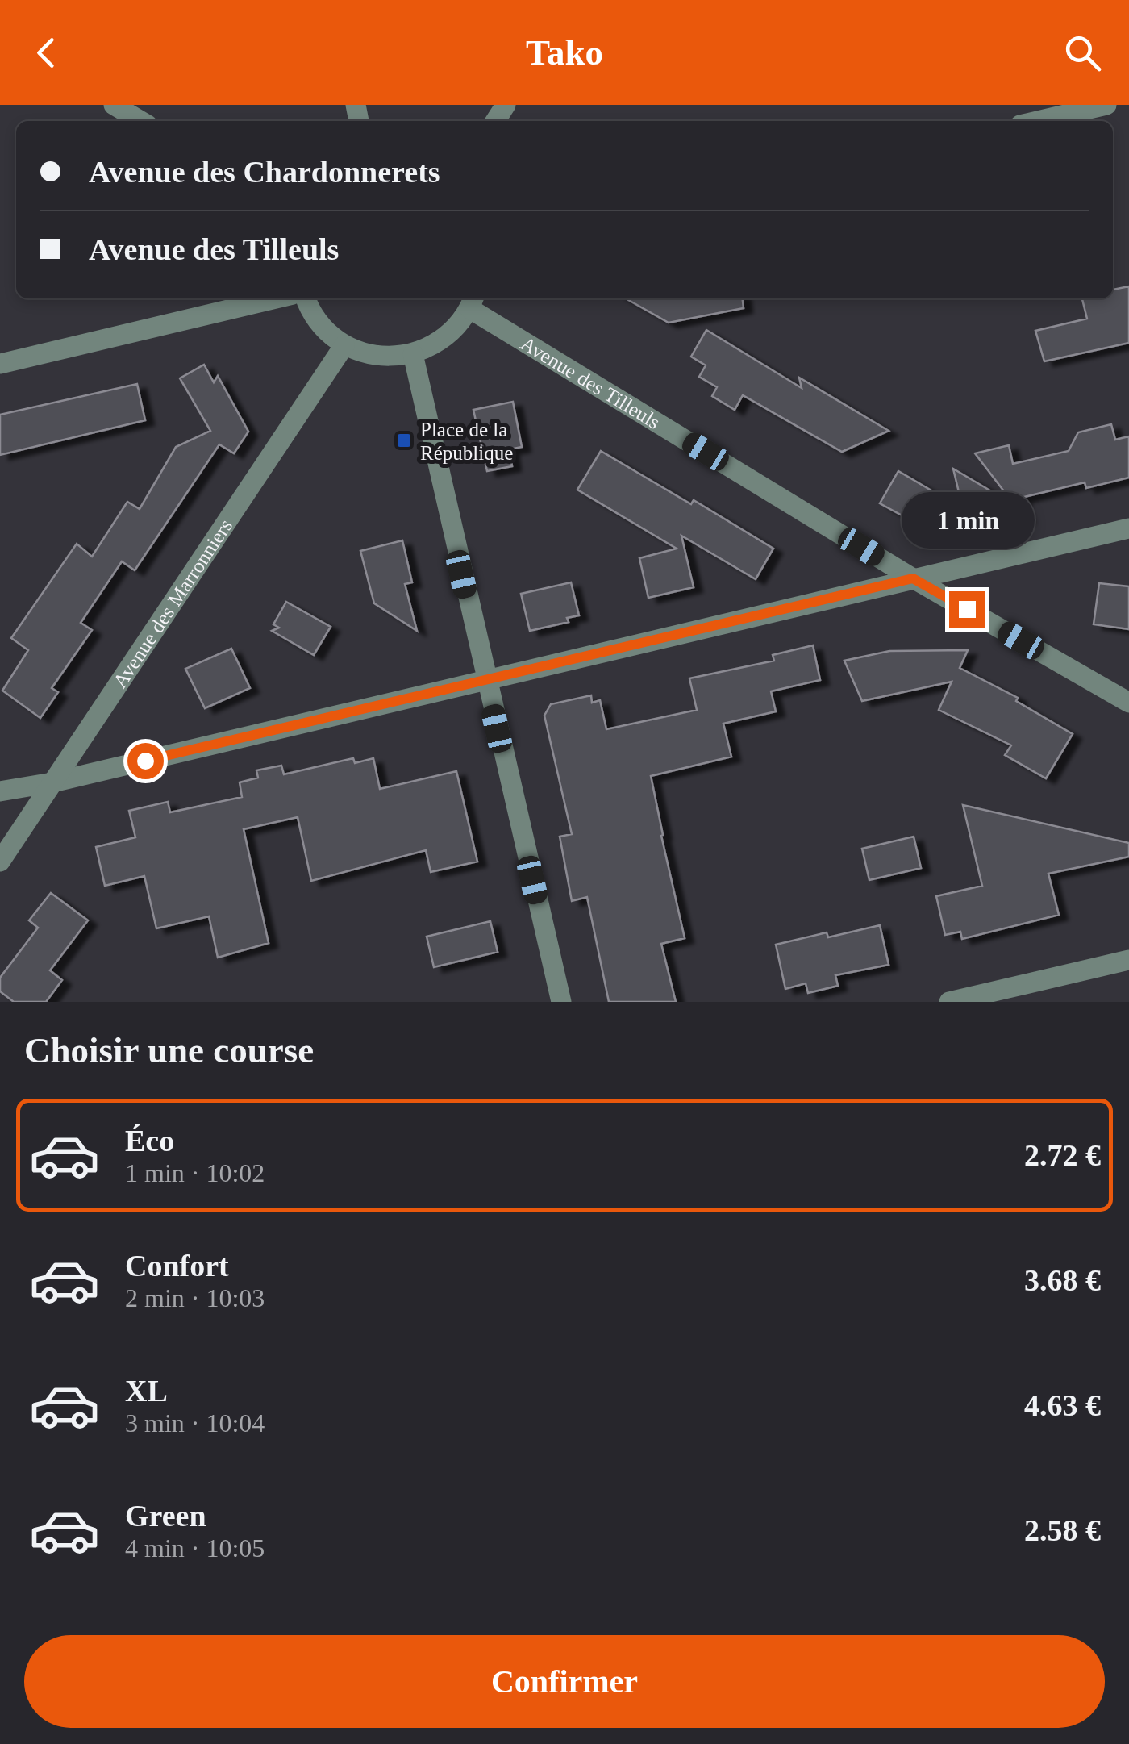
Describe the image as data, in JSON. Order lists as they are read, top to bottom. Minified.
{"streets":{"street":["Avenue des Tilleuls","Avenue des Marronniers"]},"places":{"transit":["Place de la République"]},"page":{"header":"Tako","banner":["Avenue des Chardonnerets","Avenue des Tilleuls"],"bubble":"1 min","heading":"Choisir une course","list":[{"name":"Éco","note":"1 min · 10:02","value":"2.72 €"},{"name":"Confort","note":"2 min · 10:03","value":"3.68 €"},{"name":"XL","note":"3 min · 10:04","value":"4.63 €"},{"name":"Green","note":"4 min · 10:05","value":"2.58 €"}],"buttons":"Confirmer"}}
